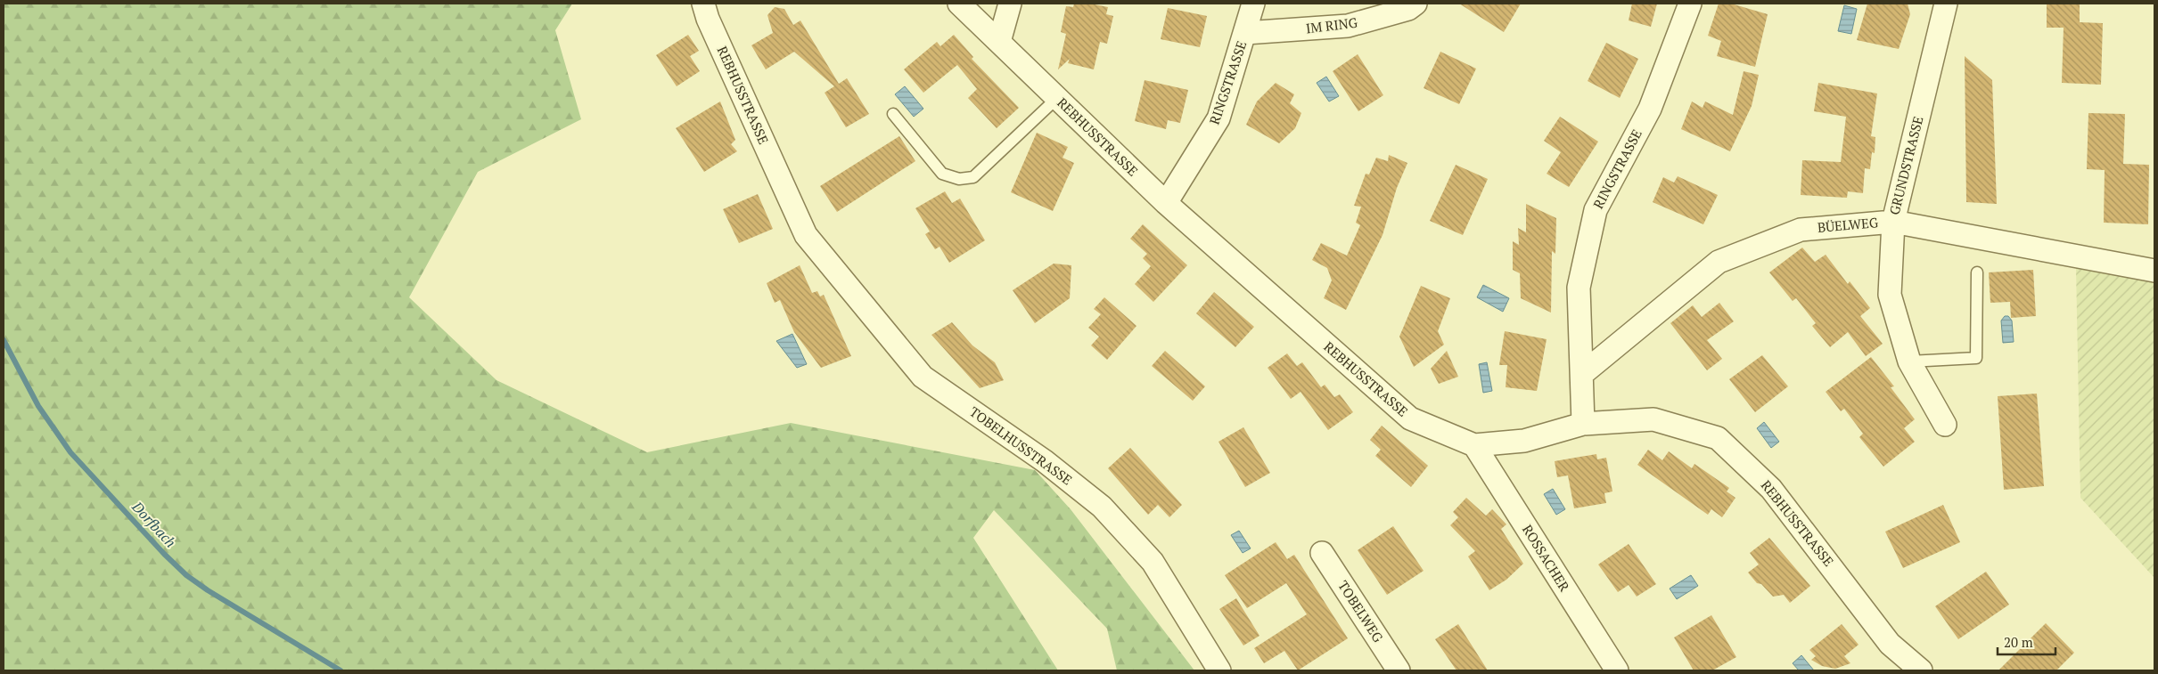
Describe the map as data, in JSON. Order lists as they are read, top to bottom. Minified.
{"streets":{"street":["IM RING","RINGSTRASSE","REBHUSSTRASSE","GRUNDSTRASSE","BÜELWEG","TOBELHUSSTRASSE","ROSSACHER","TOBELWEG"]},"crossings":[["IM RING","RINGSTRASSE"],["RINGSTRASSE","REBHUSSTRASSE"],["RINGSTRASSE","BÜELWEG"],["REBHUSSTRASSE","TOBELHUSSTRASSE"],["REBHUSSTRASSE","ROSSACHER"],["GRUNDSTRASSE","BÜELWEG"]],"water":["Dorfbach"],"scale_bar":"20 m"}
